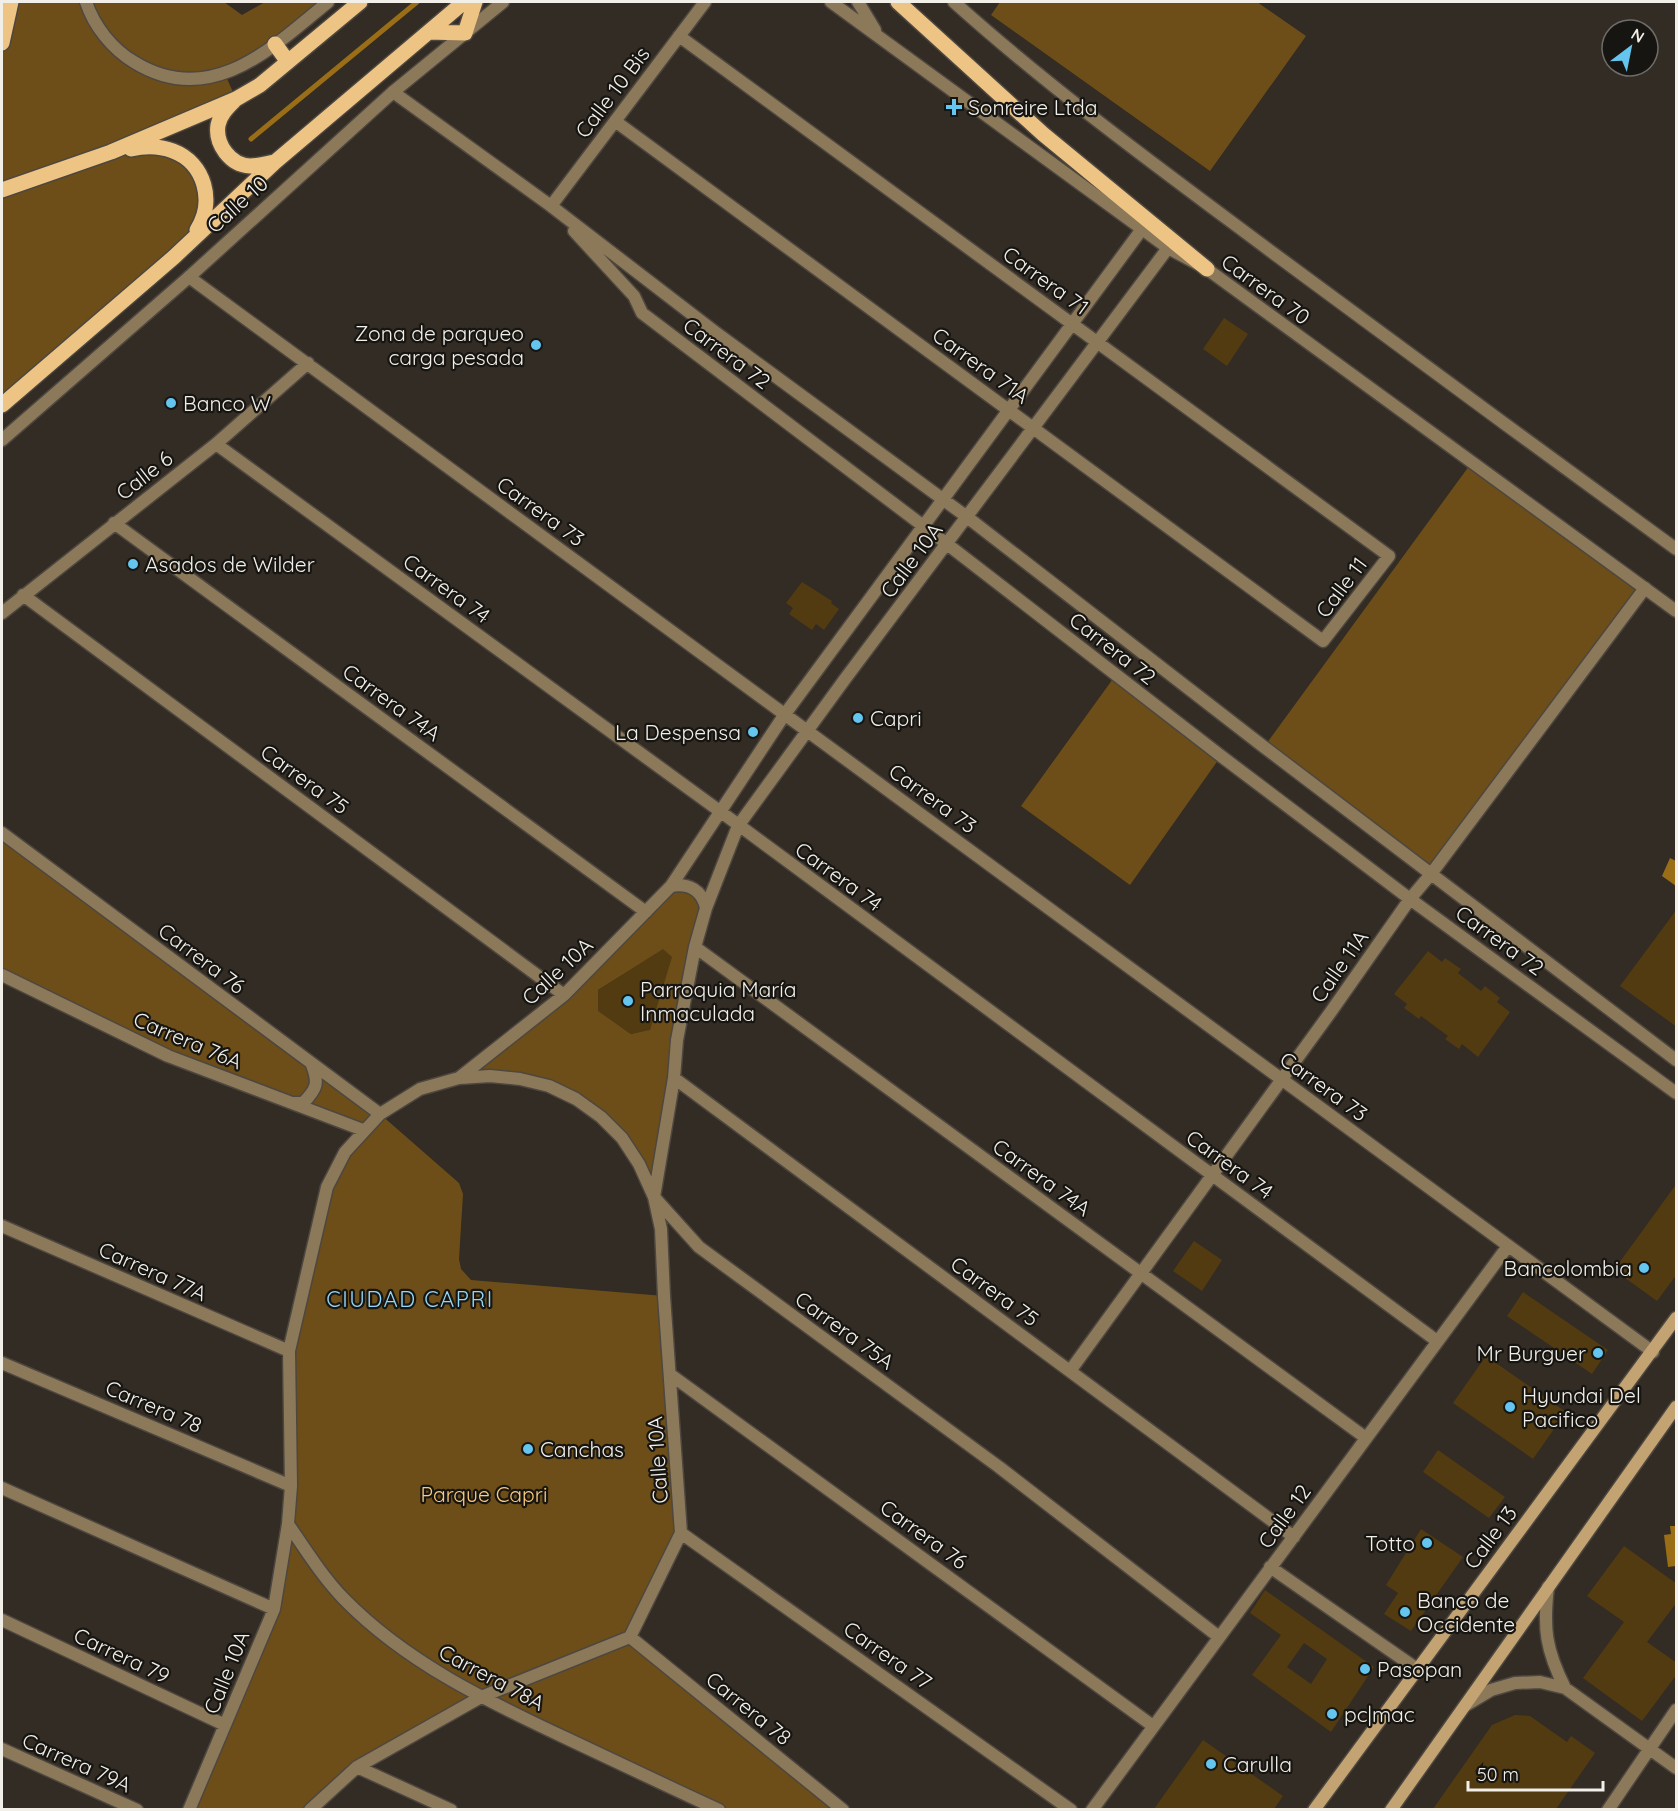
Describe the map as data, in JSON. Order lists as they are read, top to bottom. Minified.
{"streets":{"main road":["Calle 10","Calle 13"],"street":["Calle 10 Bis","Carrera 71","Carrera 70","Carrera 72","Carrera 71A","Calle 6","Carrera 73","Calle 10A","Calle 11","Carrera 74","Carrera 74A","Carrera 75","Carrera 76","Calle 11A","Carrera 76A","Carrera 77A","Carrera 75A","Carrera 78","Calle 12","Carrera 79","Carrera 77","Carrera 78A","Carrera 79A"]},"crossings":[["Calle 10 Bis","Carrera 71"],["Calle 10 Bis","Carrera 72"],["Calle 10 Bis","Carrera 71A"],["Calle 10","Carrera 72"],["Calle 10","Carrera 73"],["Carrera 71","Calle 10A"],["Carrera 71","Calle 11"],["Carrera 70","Calle 10A"],["Carrera 70","Calle 11A"],["Carrera 72","Calle 10A"],["Carrera 72","Calle 11A"],["Carrera 71A","Calle 10A"],["Carrera 71A","Calle 11"],["Calle 6","Carrera 73"],["Calle 6","Carrera 74"],["Calle 6","Carrera 74A"],["Calle 6","Carrera 75"],["Carrera 73","Calle 10A"],["Carrera 73","Calle 11A"],["Carrera 73","Calle 12"],["Carrera 73","Calle 13"],["Calle 10A","Carrera 74"],["Calle 10A","Carrera 74A"],["Calle 10A","Carrera 75"],["Calle 10A","Carrera 76"],["Calle 10A","Carrera 76A"],["Calle 10A","Carrera 77A"],["Calle 10A","Carrera 75A"],["Calle 10A","Carrera 78"],["Calle 10A","Carrera 79"],["Calle 10A","Carrera 77"],["Calle 10A","Carrera 78A"],["Carrera 74","Calle 11A"],["Carrera 74","Calle 12"],["Carrera 74A","Calle 11A"],["Carrera 74A","Calle 12"],["Carrera 75","Calle 11A"],["Carrera 75","Calle 12"],["Carrera 76","Calle 12"],["Carrera 75A","Calle 12"]],"districts":["CIUDAD CAPRI"],"parks":["Parque Capri"],"places":{"health":["Sonreire Ltda"],"other":["Zona de parqueo carga pesada","Banco W","Asados de Wilder","Capri","La Despensa","Parroquia María Inmaculada","Bancolombia","Mr Burguer","Hyundai Del Pacifico","Canchas","Totto","Banco de Occidente","Pasopan","pc|mac","Carulla"]},"scale_bar":"50 m","north":"top right"}
